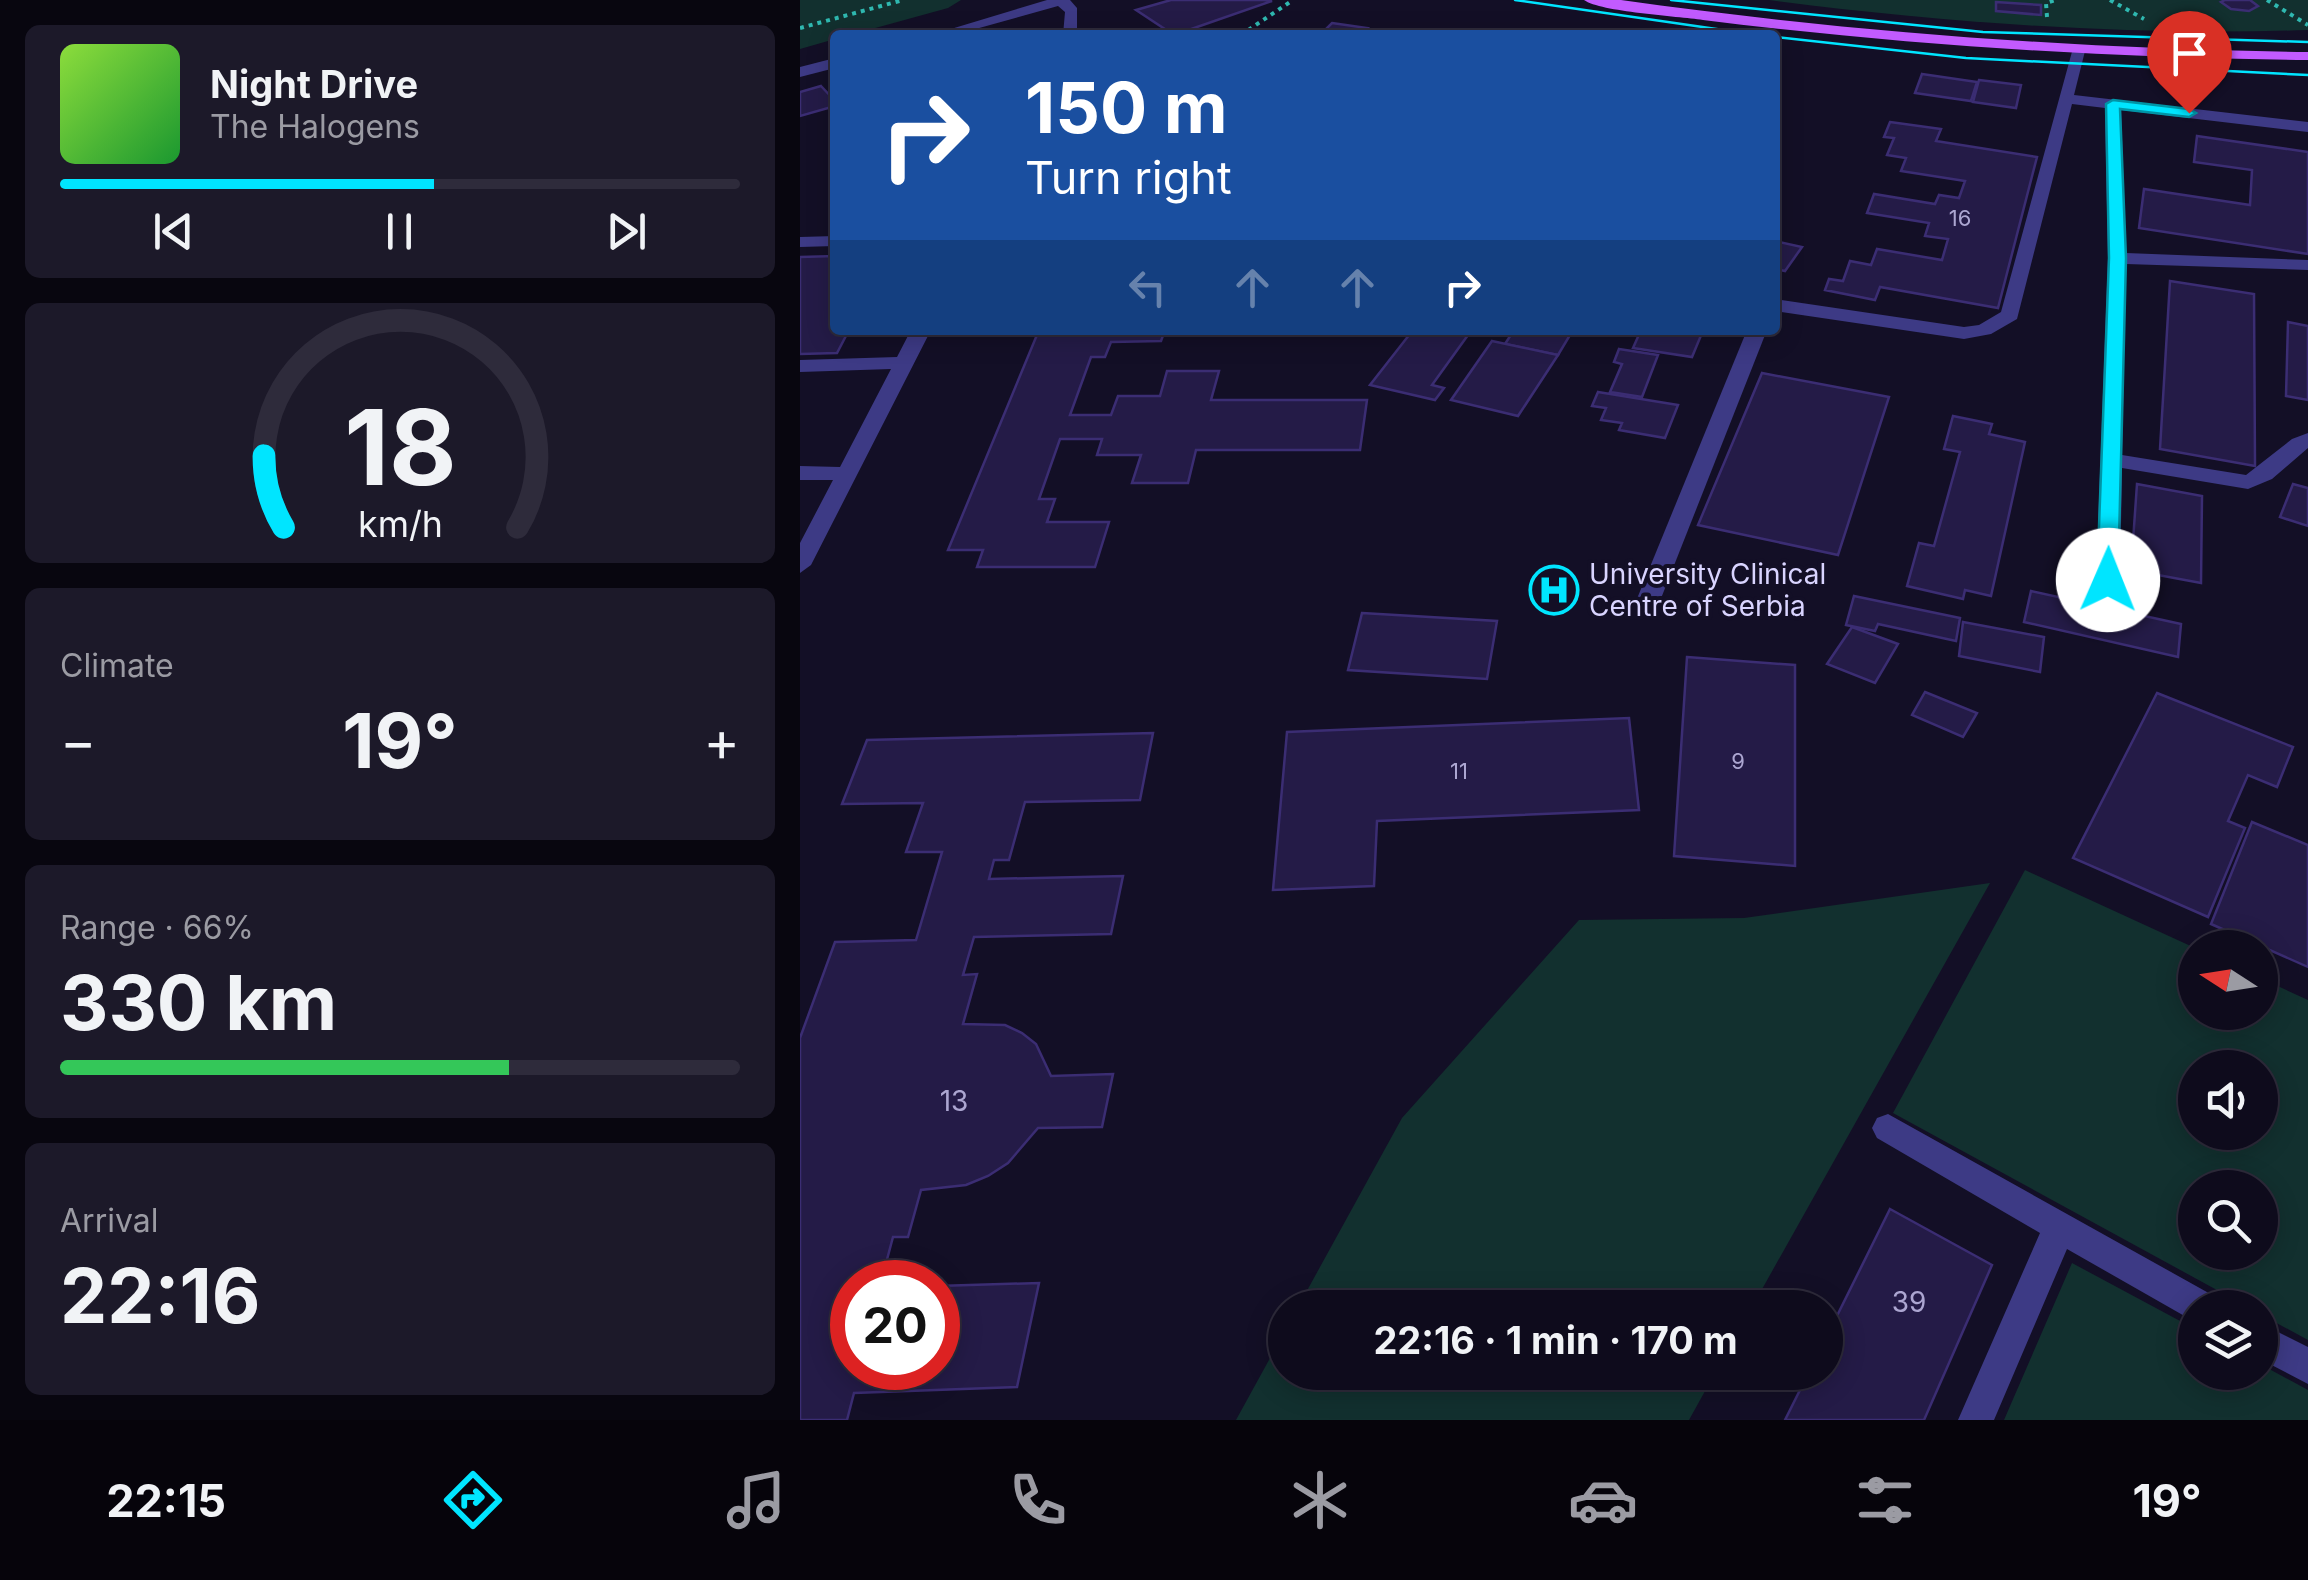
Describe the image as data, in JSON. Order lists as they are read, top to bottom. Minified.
{"places":{"hospital":["University Clinical Centre of Serbia"]},"house_numbers":["16","9","11","13","39"],"north":"left","page":{"turn":["150 m","Turn right"],"song":["Night Drive","The Halogens"],"tile":["Climate",["Range · 66%","330 km"],["Arrival","22:16"]],"heat":["−","19°","+"],"limit":"20","trip":"22:16 · 1 min · 170 m","tabs":["22:15","19°"],"gauge":["18","km/h"]}}
